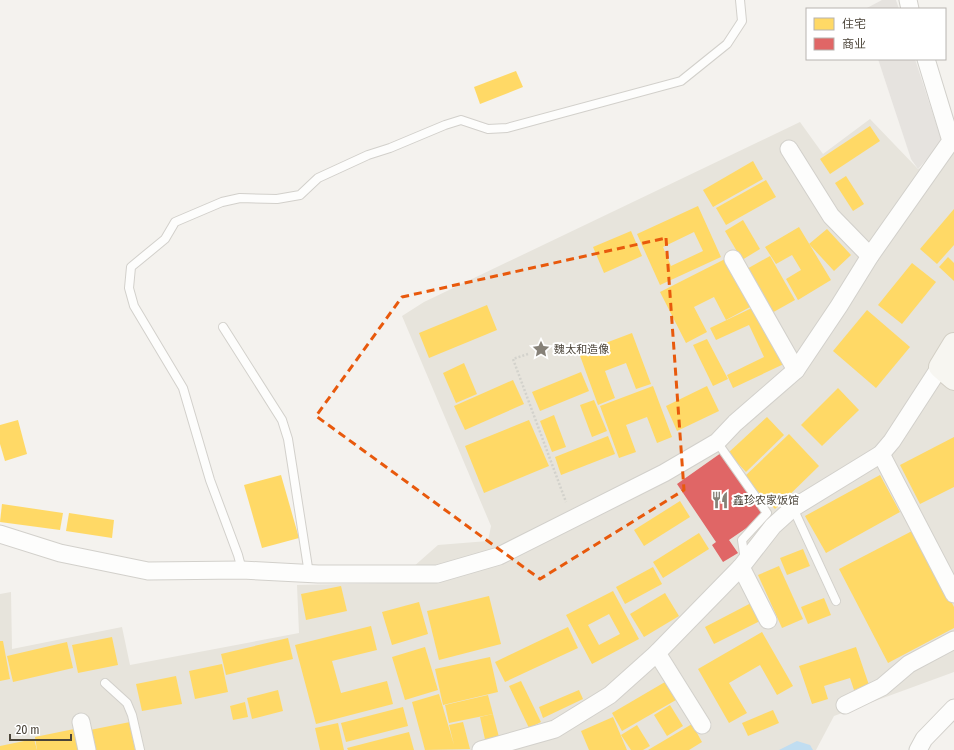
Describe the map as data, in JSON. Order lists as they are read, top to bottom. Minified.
{"places":{"place":["魏太和造像"],"restaurant":["鑫珍农家饭馆"]},"legend":["住宅","商业"],"scale_bar":"20 m"}
